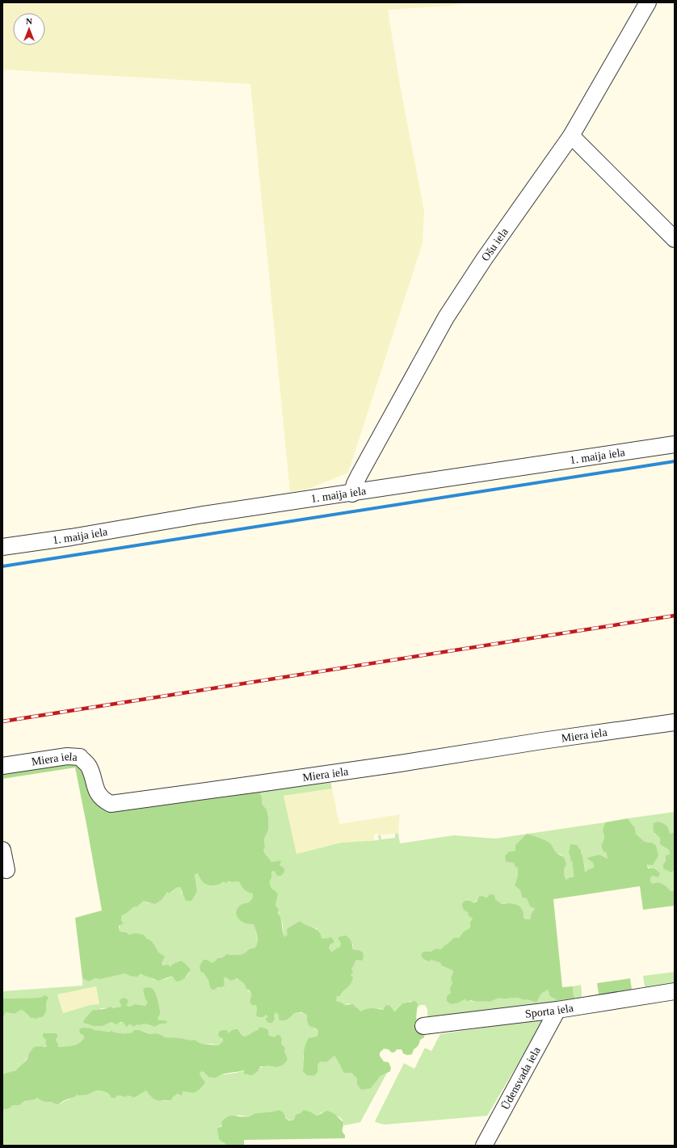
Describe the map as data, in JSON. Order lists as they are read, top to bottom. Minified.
{"streets":{"street":["Ošu iela","1. maija iela","Miera iela","Sporta iela","Ūdensvada iela"]},"crossings":[["Ošu iela","1. maija iela"],["Sporta iela","Ūdensvada iela"]],"north":"top"}
